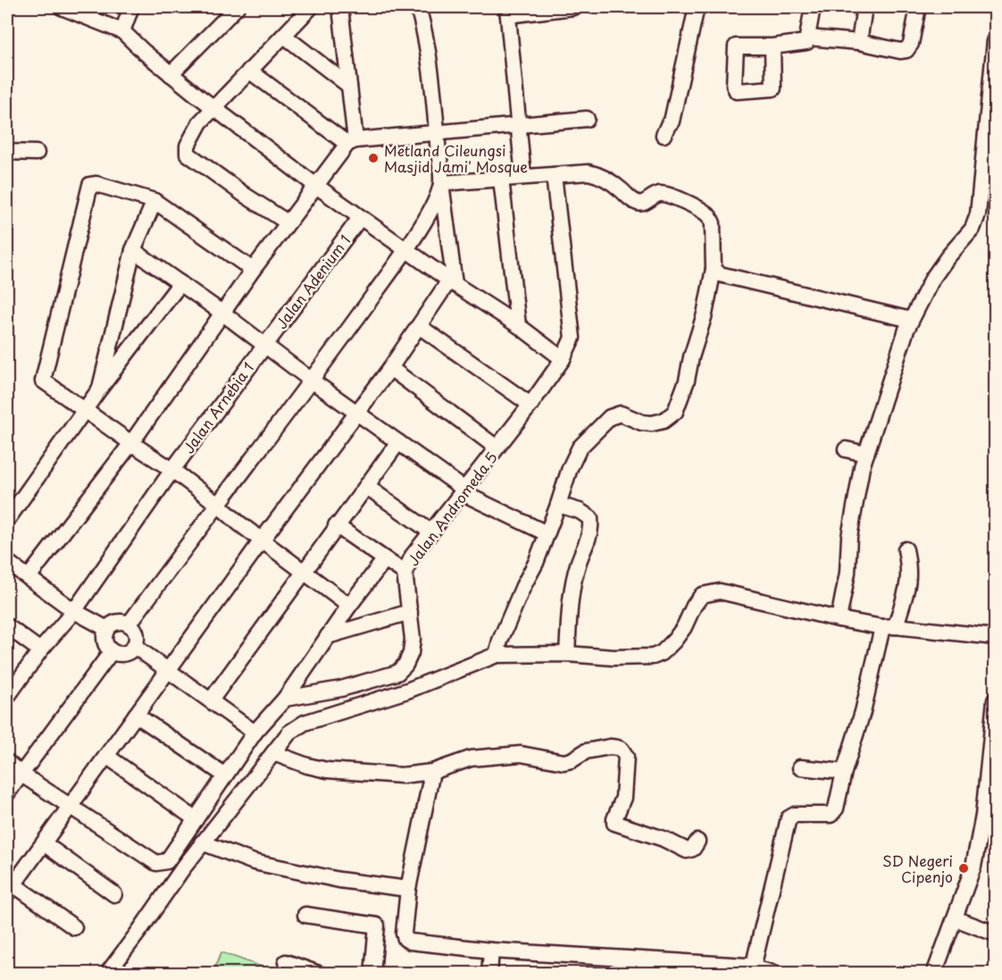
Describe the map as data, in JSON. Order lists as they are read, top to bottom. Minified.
{"streets":{"street":["Jalan Adenium 1","Jalan Arnebia 1","Jalan Andromeda 5"]},"crossings":[["Jalan Adenium 1","Jalan Arnebia 1"]],"places":["Metland Cileungsi Masjid Jami' Mosque","SD Negeri Cipenjo"]}
